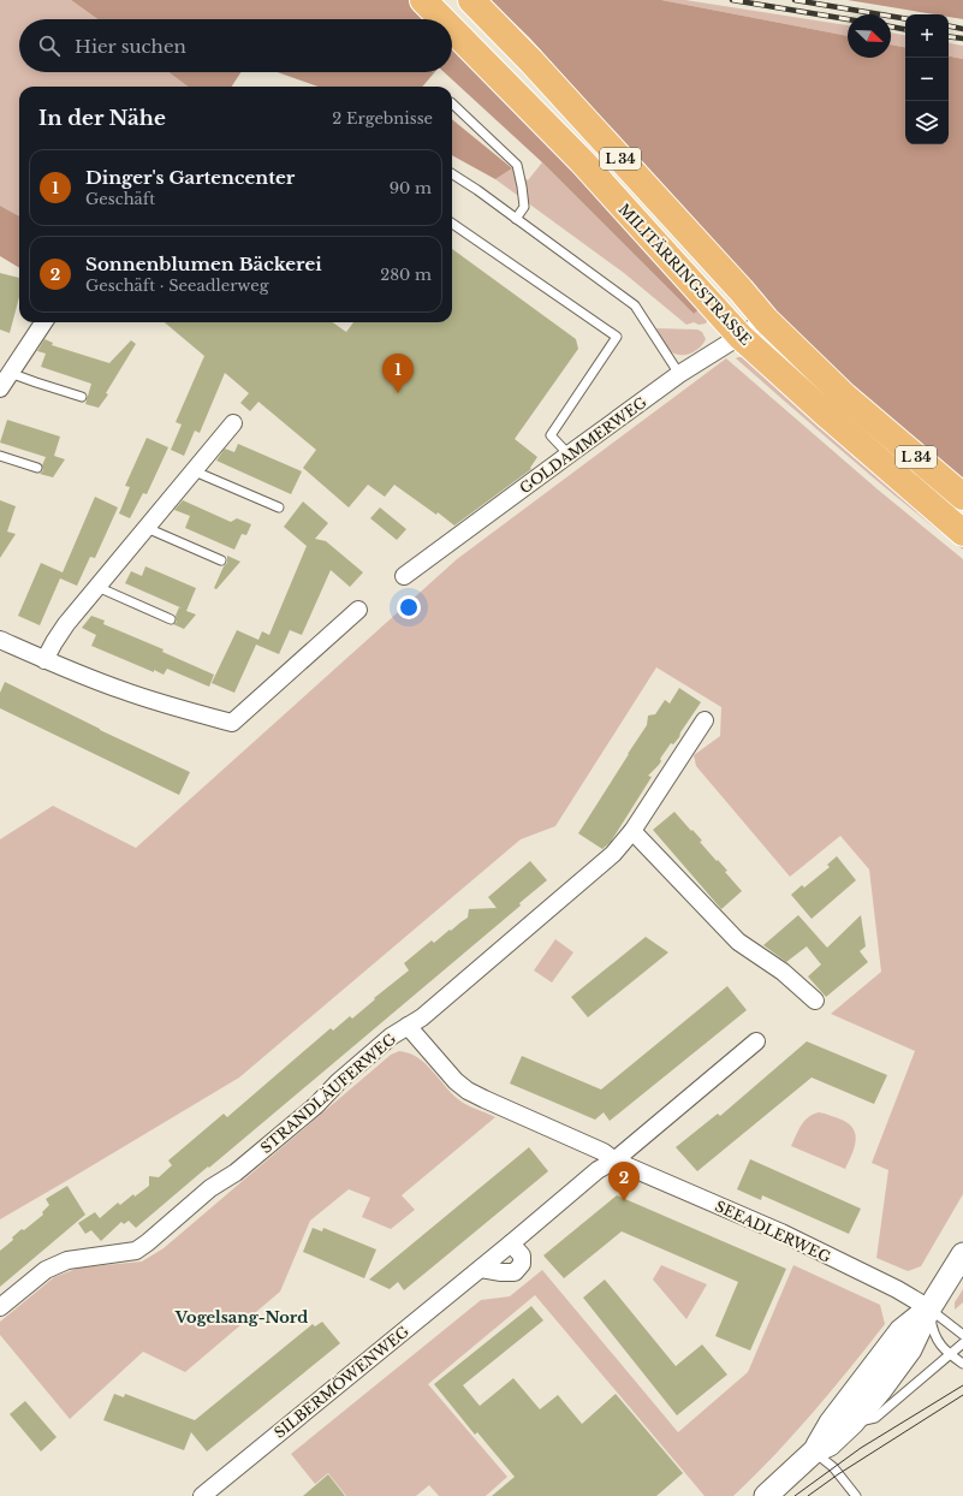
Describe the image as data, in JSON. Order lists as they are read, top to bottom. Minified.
{"streets":{"main road":["L 34","MILITÄRRINGSTRASSE"],"street":["GOLDAMMERWEG","STRANDLÄUFERWEG","SEEADLERWEG","SILBERMÖWENWEG"]},"crossings":[["MILITÄRRINGSTRASSE","GOLDAMMERWEG"],["STRANDLÄUFERWEG","SEEADLERWEG"],["SEEADLERWEG","SILBERMÖWENWEG"]],"districts":["Vogelsang-Nord"],"north":"bottom right","page":{"map_buttons":["+","−"],"search":"Hier suchen","heading":["In der Nähe","2 Ergebnisse"],"list":[{"mark":"1","name":"Dinger's Gartencenter","note":"Geschäft","value":"90 m"},{"mark":"2","name":"Sonnenblumen Bäckerei","note":"Geschäft · Seeadlerweg","value":"280 m"}],"pins":["1","2"]}}
